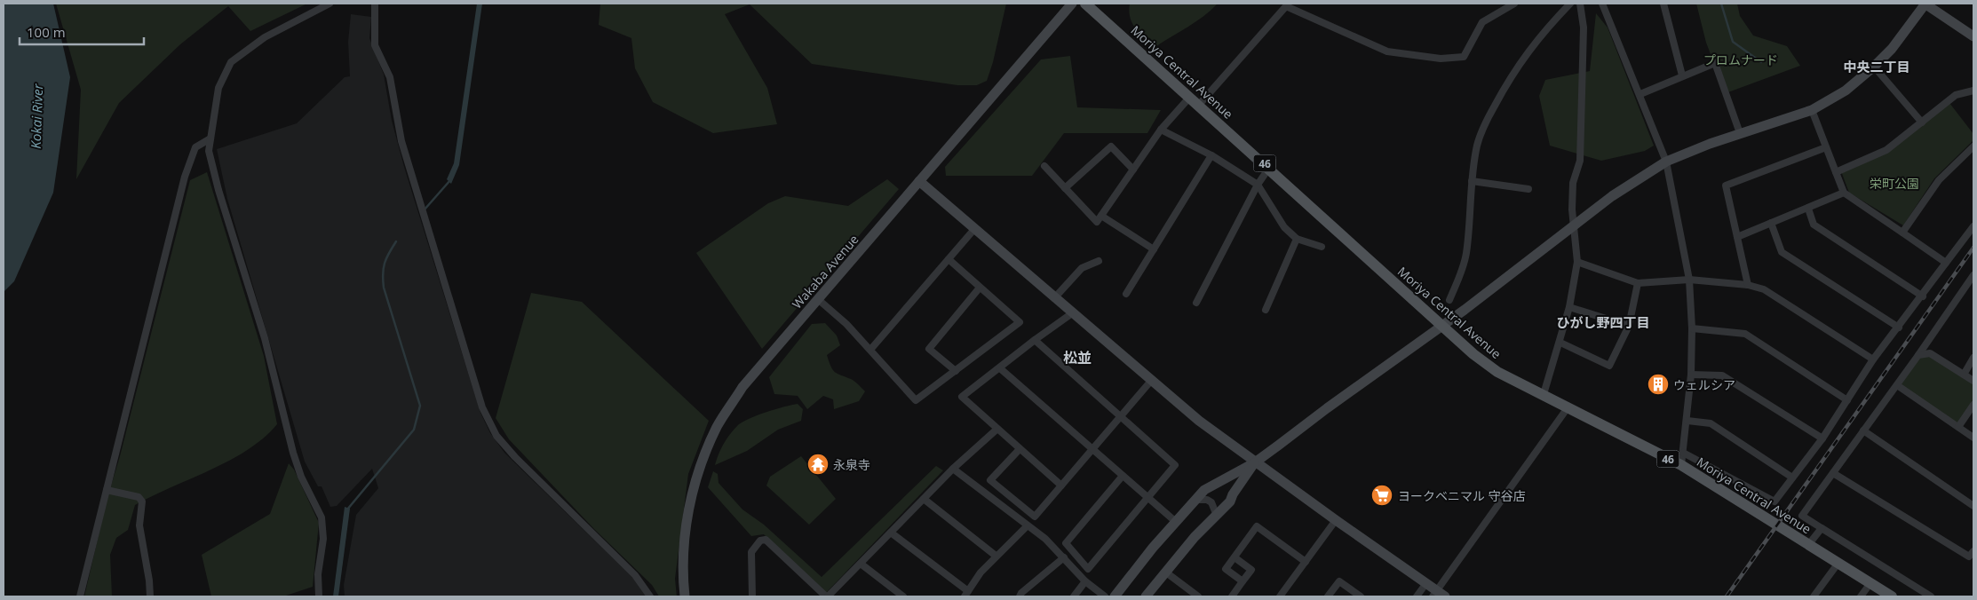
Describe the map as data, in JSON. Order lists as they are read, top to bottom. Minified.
{"streets":{"main road":["Moriya Central Avenue","46"],"street":["Wakaba Avenue"]},"districts":["中央二丁目","ひがし野四丁目","松並"],"water":["Kokai River"],"parks":["プロムナード","栄町公園"],"places":{"building":["ウェルシア"],"temple":["永泉寺"],"supermarket":["ヨークベニマル 守谷店"]},"scale_bar":"100 m"}
